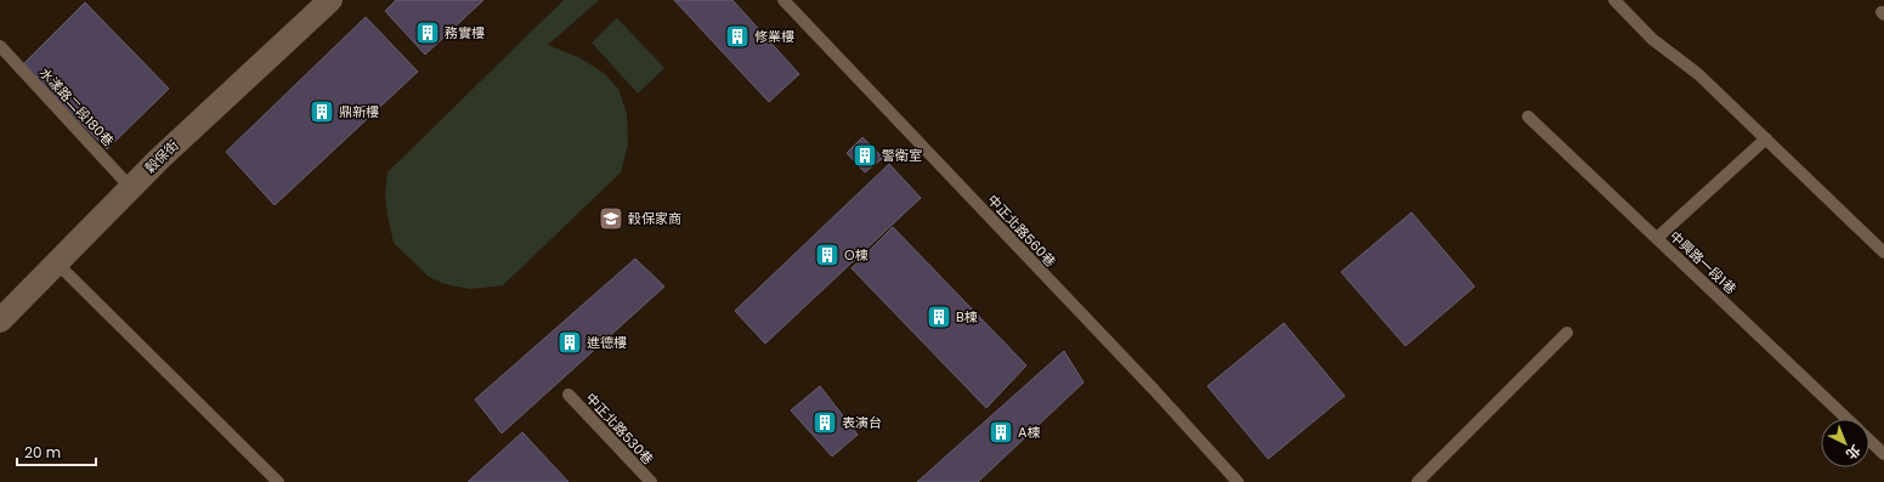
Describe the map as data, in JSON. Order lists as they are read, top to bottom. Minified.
{"streets":{"street":["穀保街"],"lane":["水漾路二段180巷","中正北路560巷","中興路一段1巷","中正北路530巷"]},"crossings":[["水漾路二段180巷","穀保街"]],"places":{"building":["務實樓","修業樓","鼎新樓","警衛室","O棟","B棟","進德樓","表演台","A棟"],"school or university":["穀保家商"]},"scale_bar":"20 m","north":"bottom right"}
